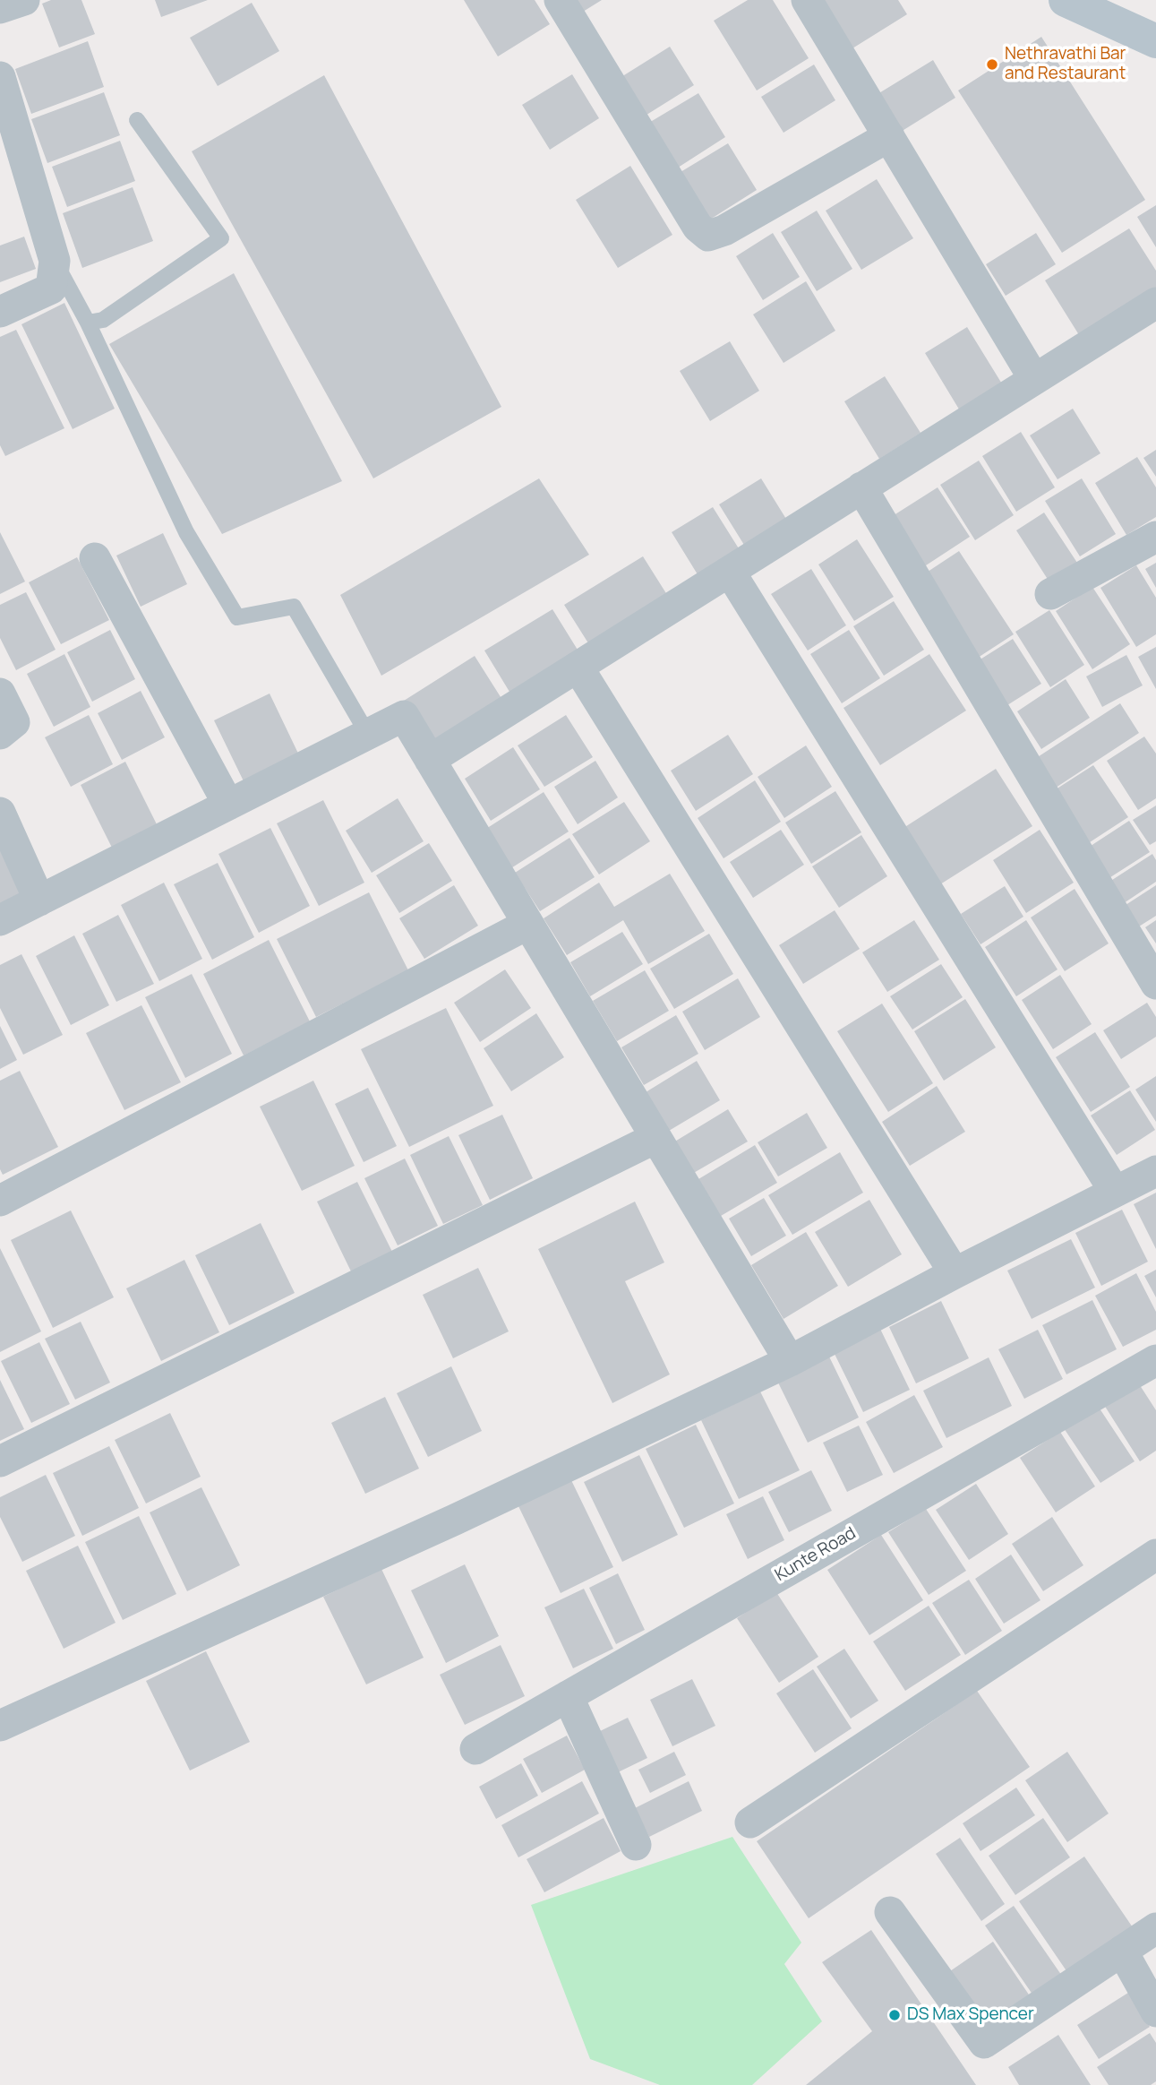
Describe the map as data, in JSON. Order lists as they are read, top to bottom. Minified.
{"streets":{"street":["Kunte Road"]},"places":["Nethravathi Bar and Restaurant","DS Max Spencer"]}
